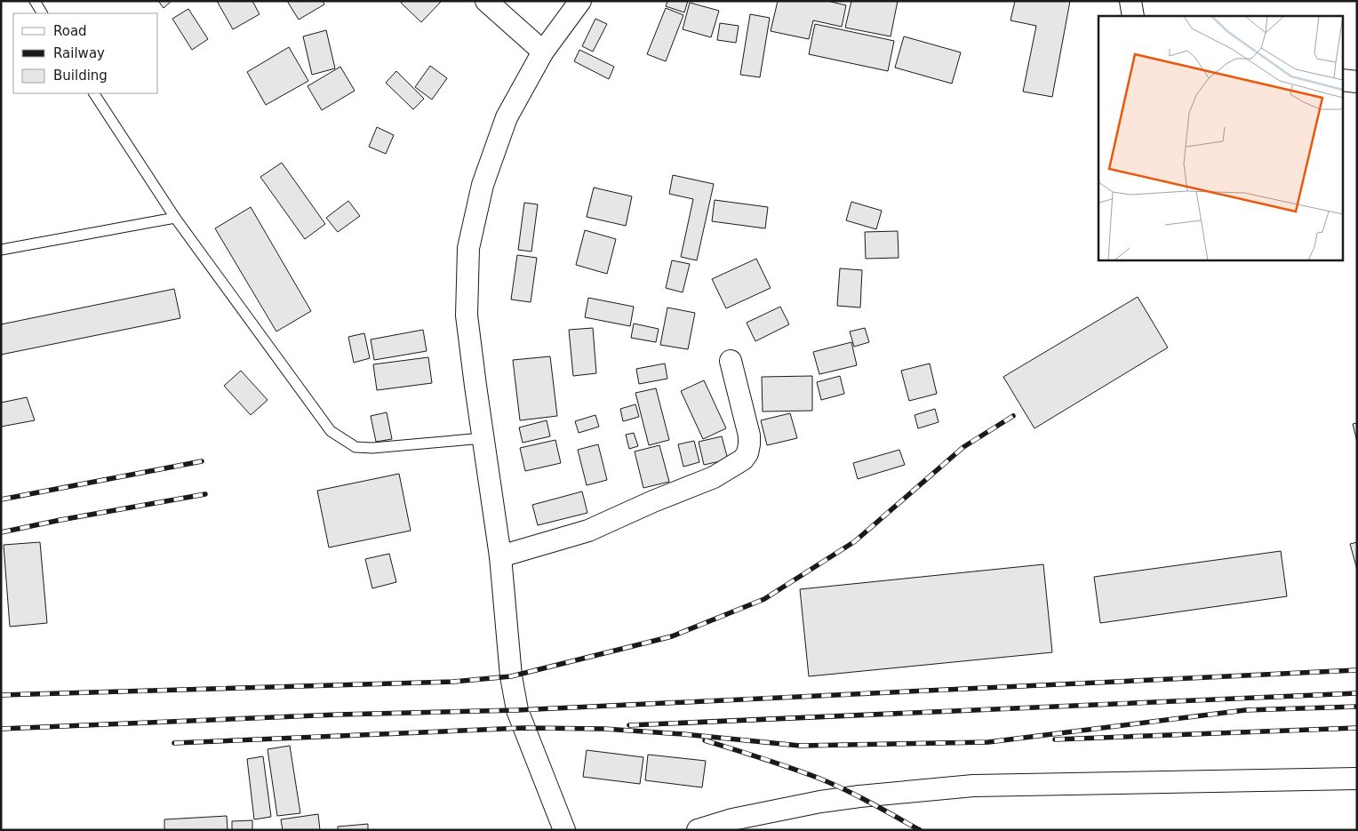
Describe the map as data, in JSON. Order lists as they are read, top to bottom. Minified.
{"legend":["Road","Railway","Building"]}
